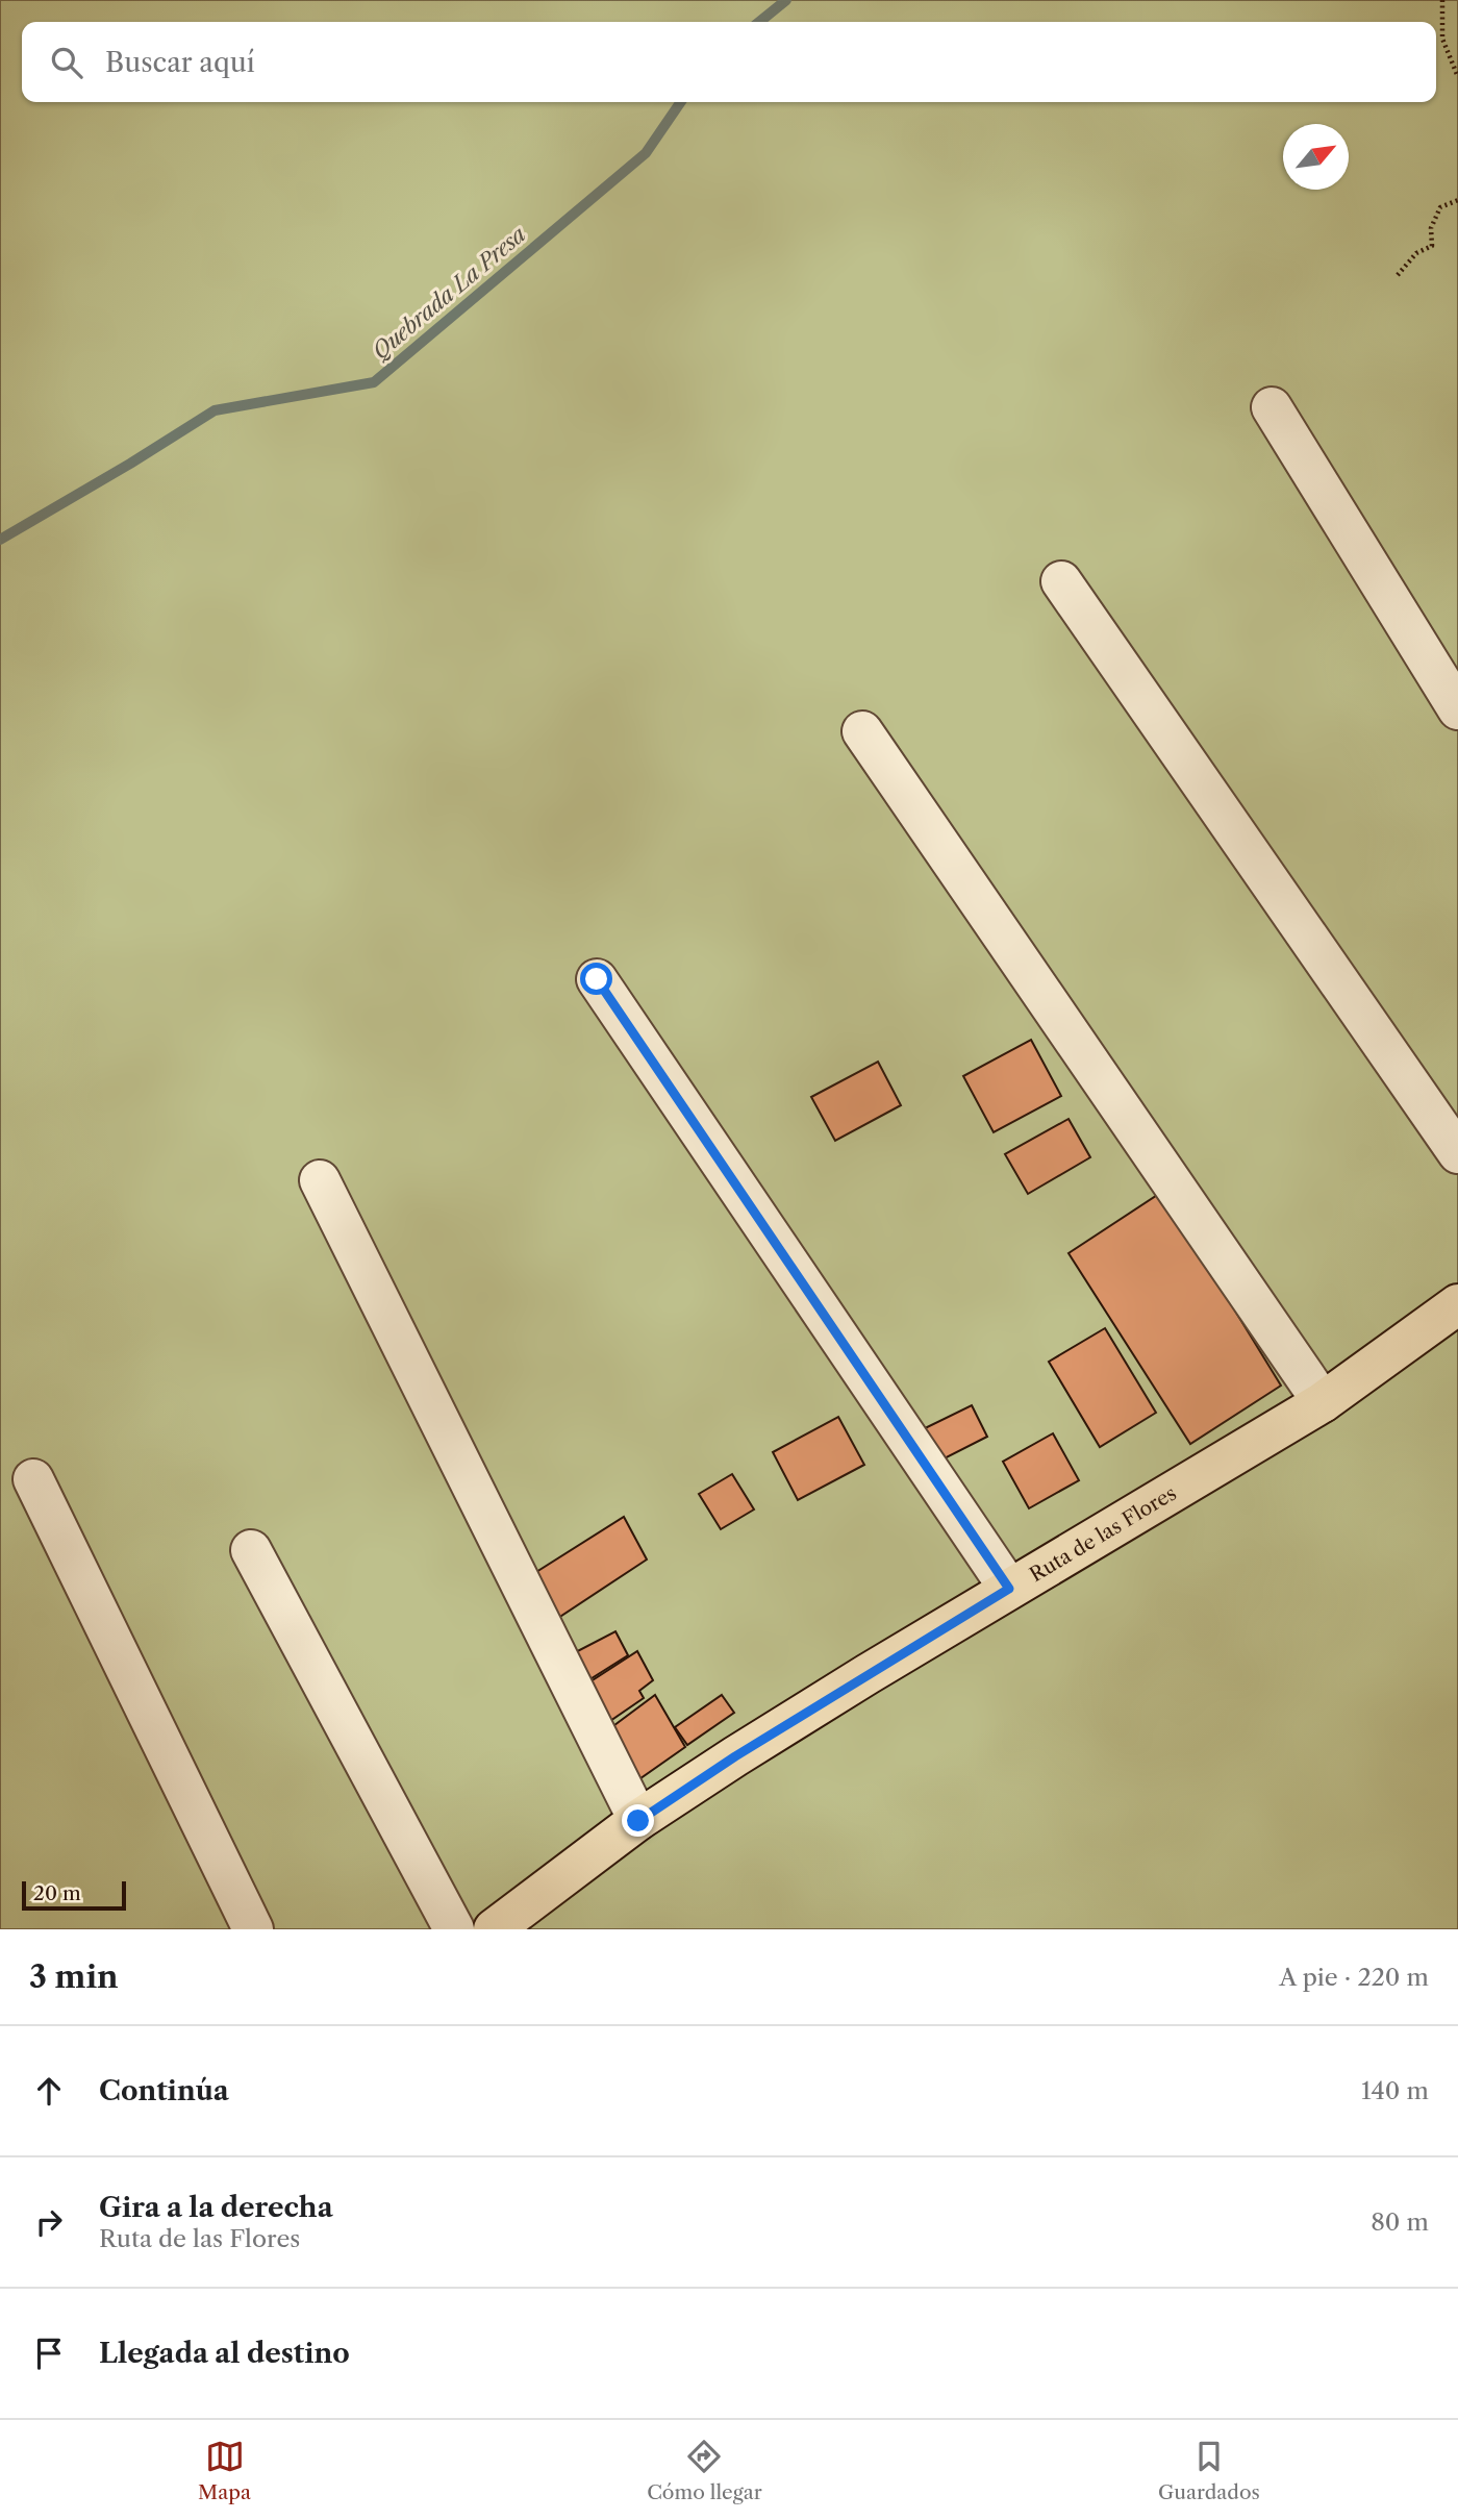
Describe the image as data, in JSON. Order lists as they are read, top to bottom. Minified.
{"streets":{"main road":["Ruta de las Flores"]},"water":["Quebrada La Presa"],"scale_bar":"20 m","north":"top right","page":{"search":"Buscar aquí","scale":"20 m","heading":["3 min","A pie · 220 m"],"list":[["Continúa","140 m"],["Gira a la derecha","Ruta de las Flores","80 m"],"Llegada al destino"],"nav":["Mapa","Cómo llegar","Guardados"]}}
